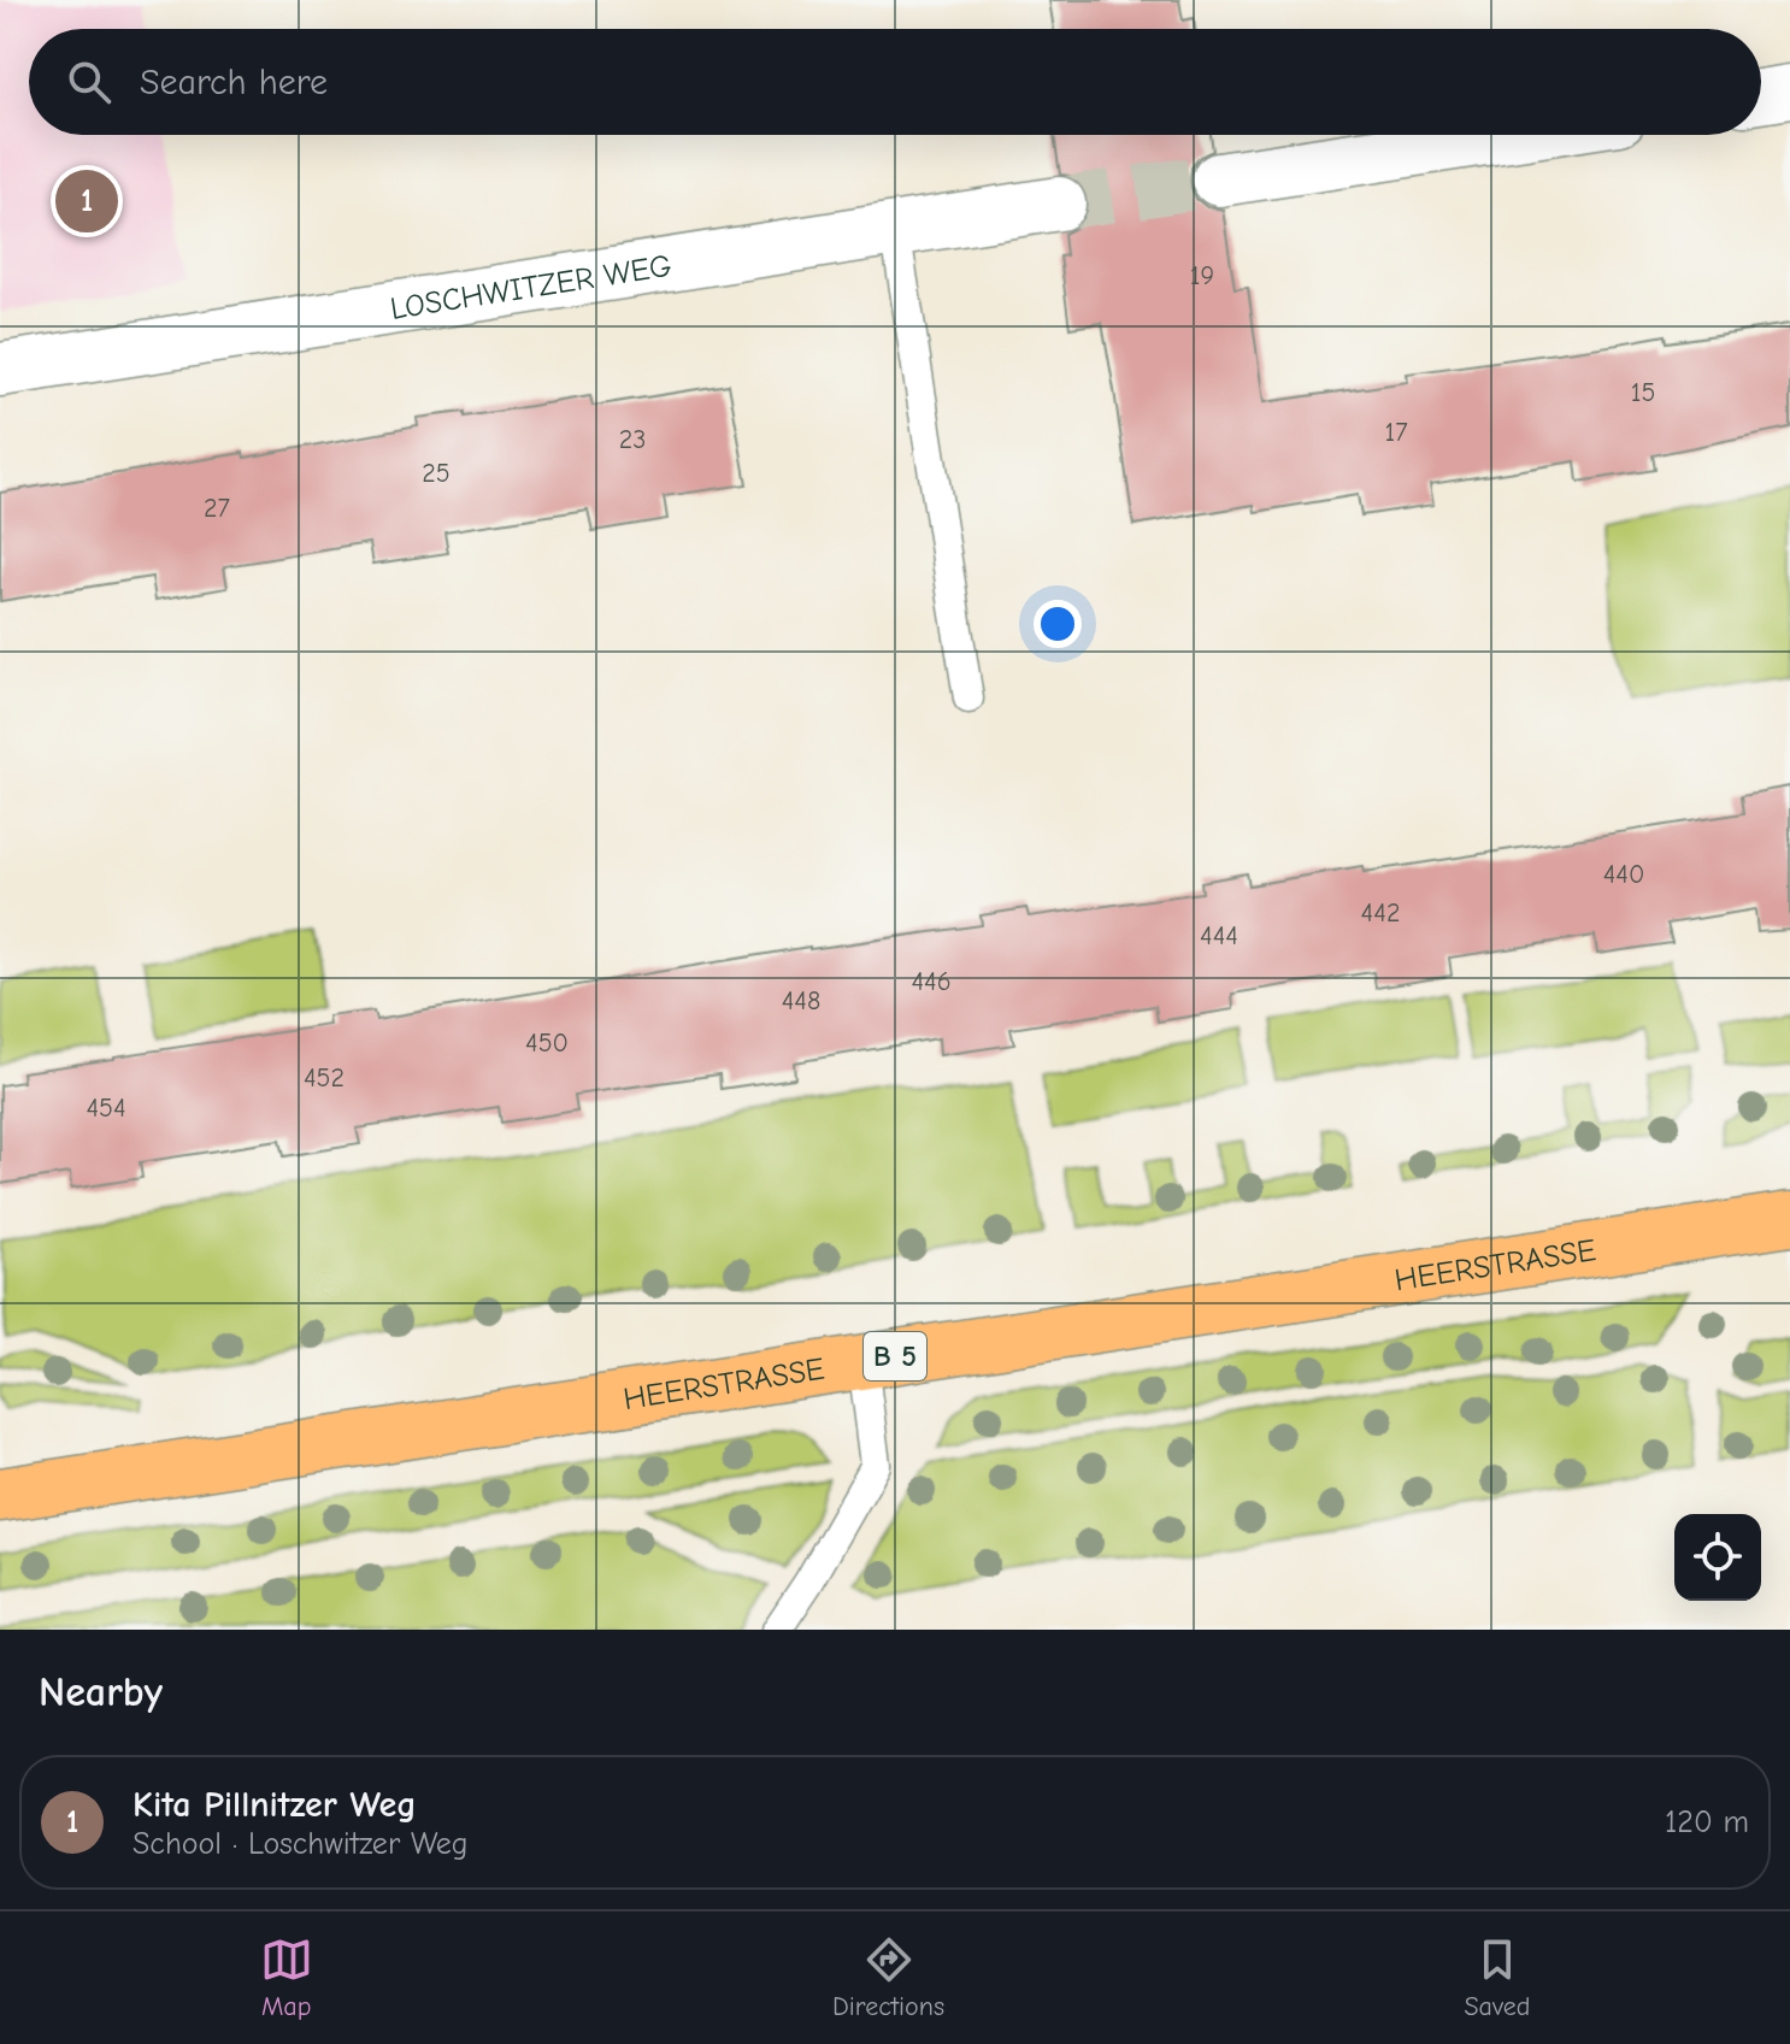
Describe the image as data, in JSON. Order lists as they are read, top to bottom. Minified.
{"streets":{"main road":["HEERSTRASSE","B 5"],"street":["LOSCHWITZER WEG"]},"house_numbers":["19","15","17","23","25","27","440","442","444","446","448","450","452","454"],"page":{"search":"Search here","pins":"1","heading":"Nearby","list":[{"mark":"1","name":"Kita Pillnitzer Weg","note":"School · Loschwitzer Weg","value":"120 m"}],"nav":["Map","Directions","Saved"]}}
